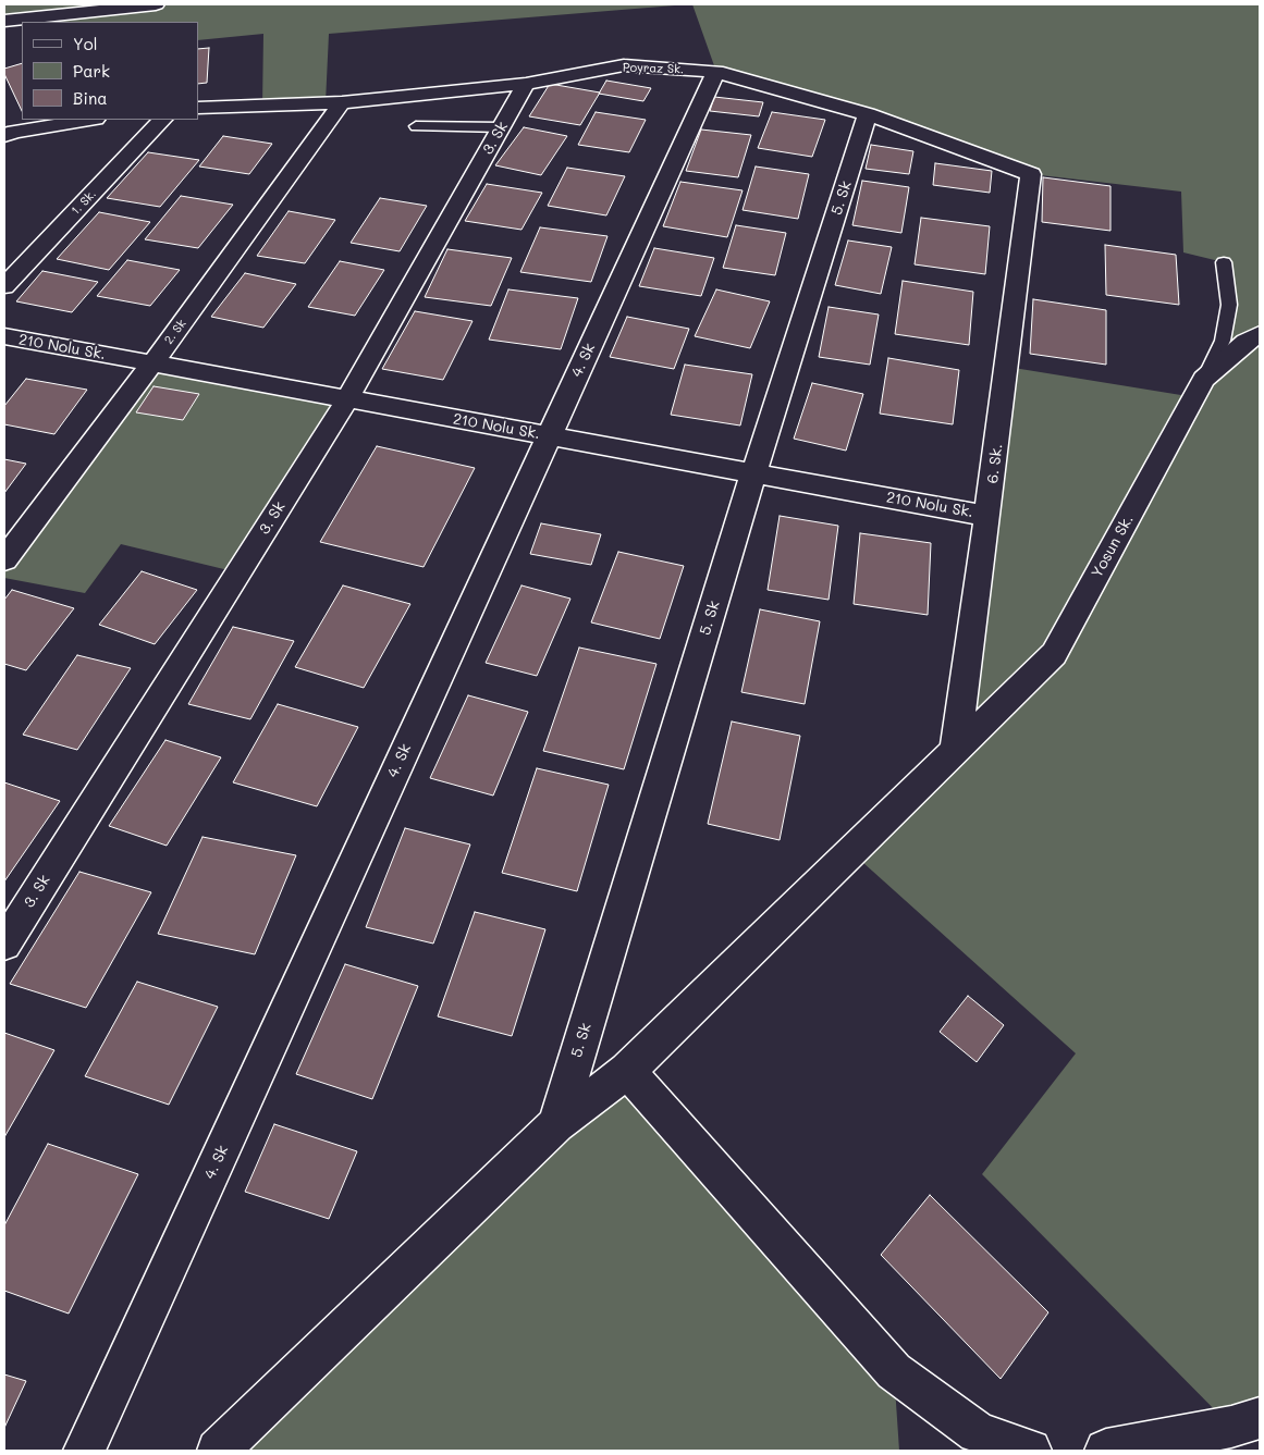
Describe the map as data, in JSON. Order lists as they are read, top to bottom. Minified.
{"streets":{"street":["Poyraz Sk.","3. Sk","5. Sk","1. Sk.","2. Sk","210 Nolu Sk.","4. Sk","6. Sk.","Yosun Sk."]},"crossings":[["Poyraz Sk.","3. Sk"],["Poyraz Sk.","5. Sk"],["Poyraz Sk.","2. Sk"],["Poyraz Sk.","4. Sk"],["Poyraz Sk.","6. Sk."],["3. Sk","210 Nolu Sk."],["5. Sk","210 Nolu Sk."],["5. Sk","Yosun Sk."],["2. Sk","210 Nolu Sk."],["210 Nolu Sk.","4. Sk"],["210 Nolu Sk.","6. Sk."],["6. Sk.","Yosun Sk."]],"legend":["Yol","Park","Bina"]}
